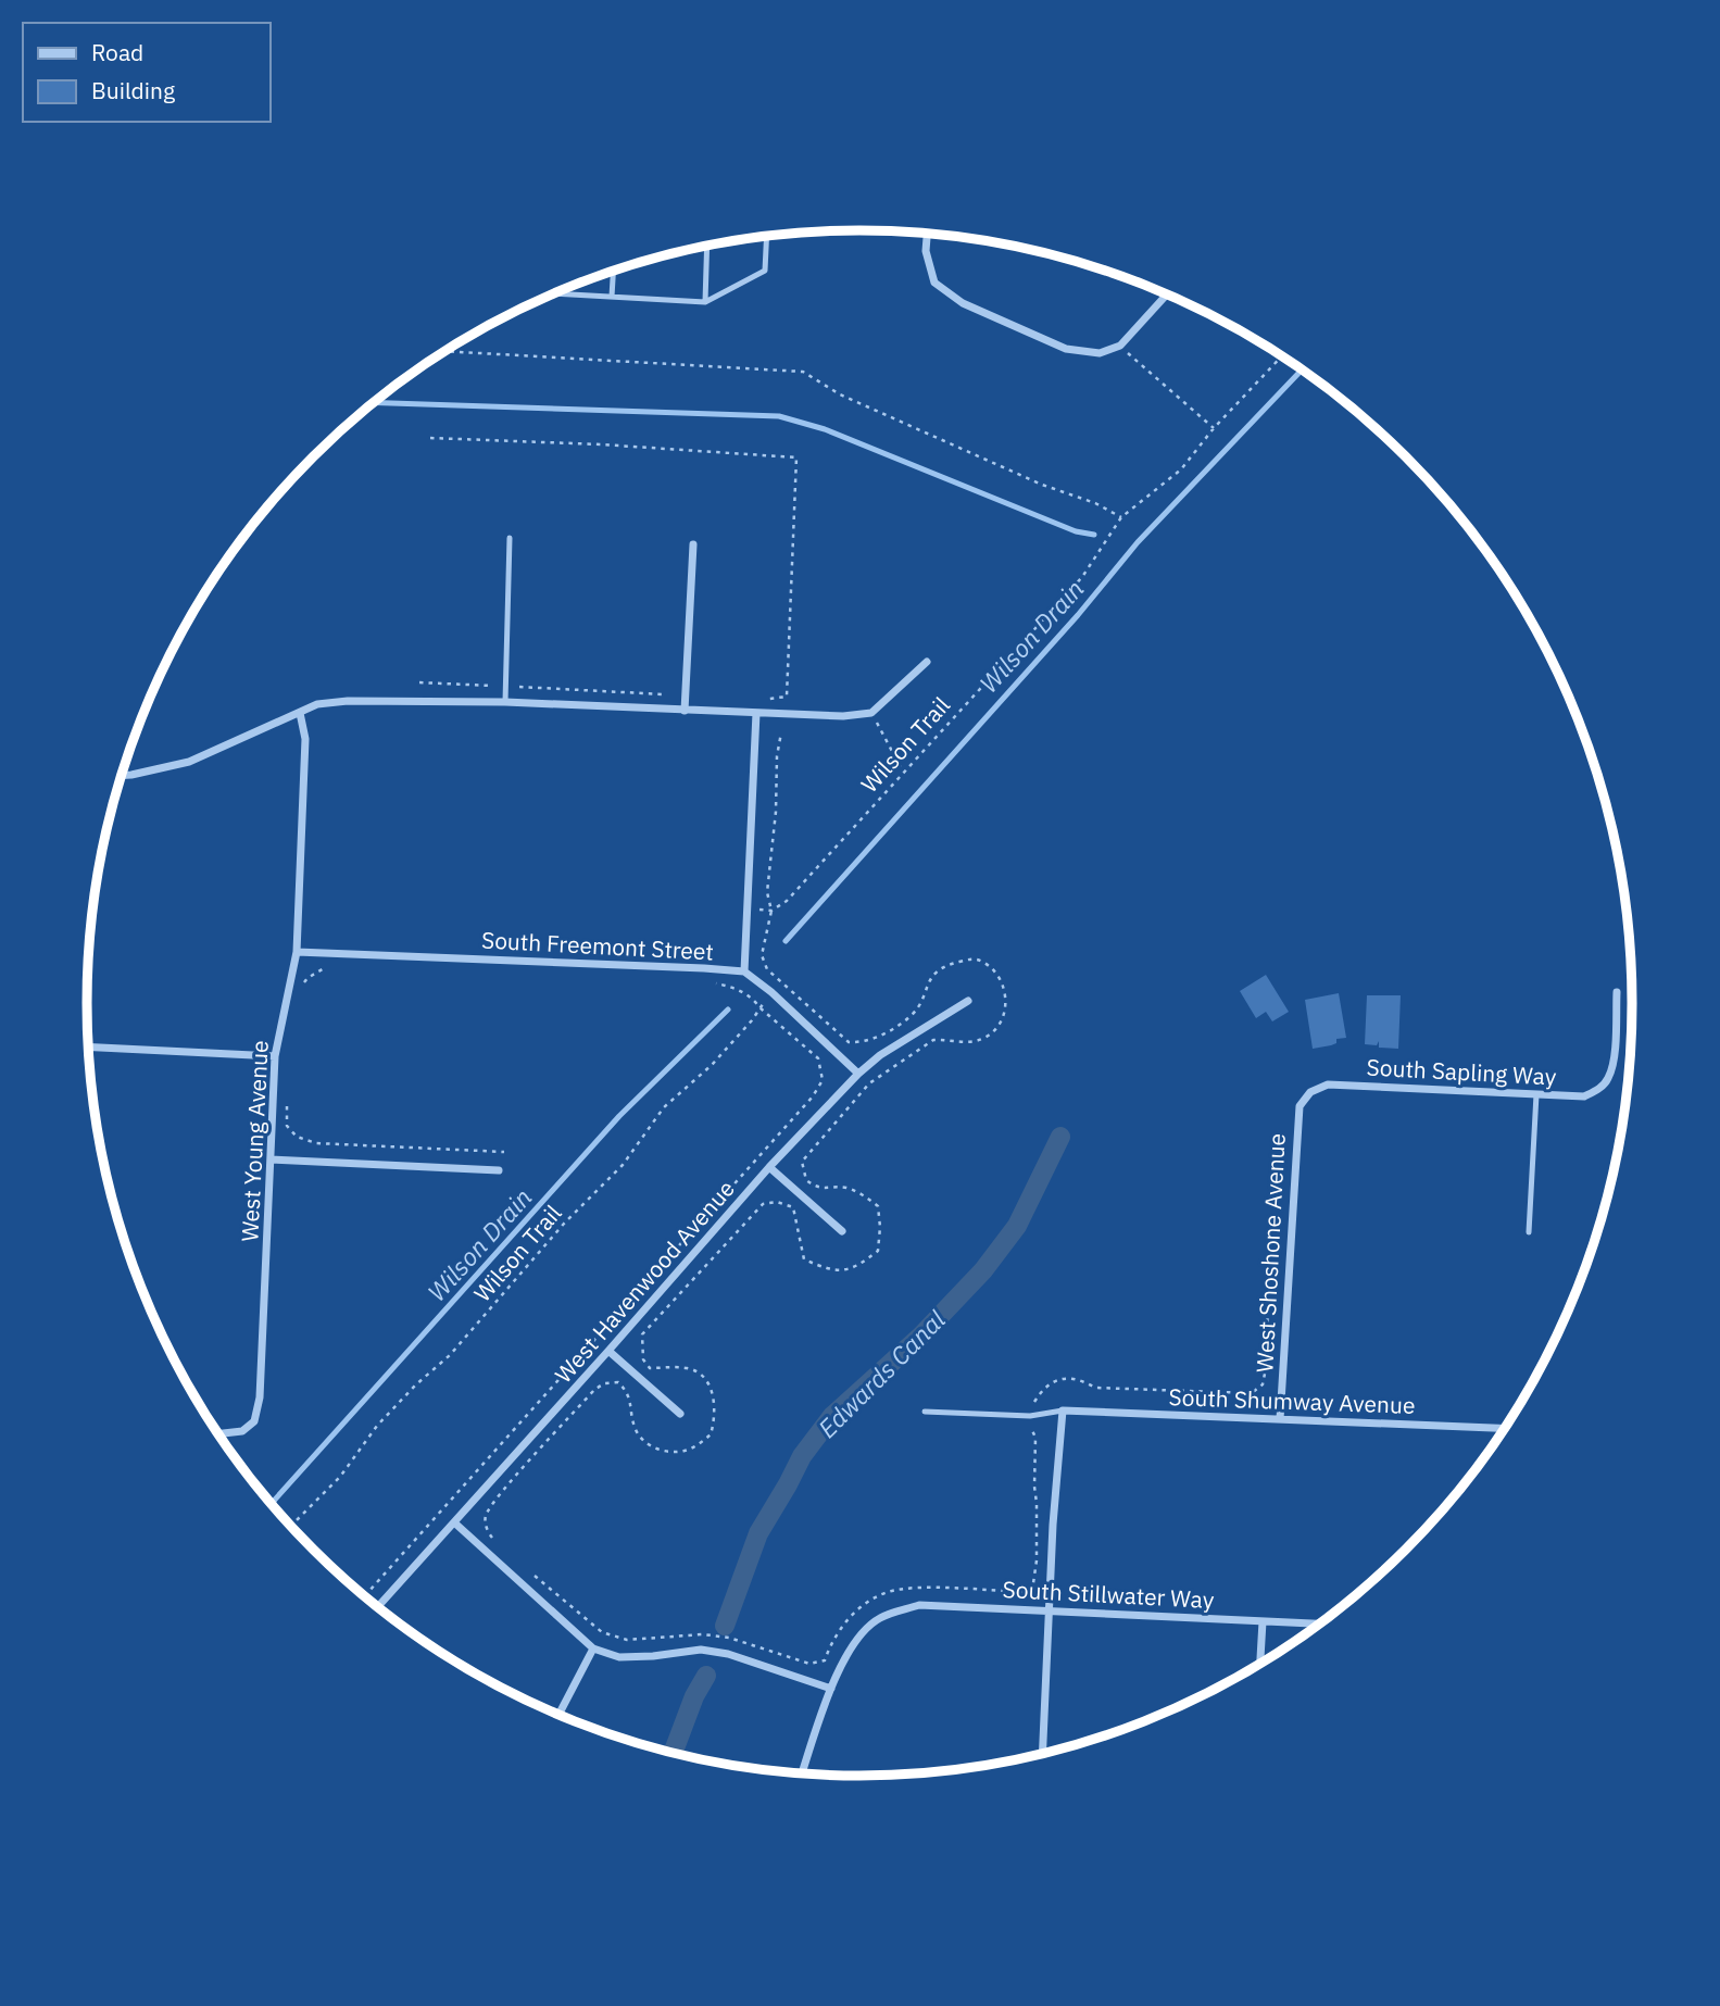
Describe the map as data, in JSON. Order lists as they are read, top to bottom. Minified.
{"streets":{"street":["South Freemont Street","South Sapling Way","West Young Avenue","West Shoshone Avenue","West Havenwood Avenue","South Shumway Avenue","South Stillwater Way"],"path":["Wilson Trail"]},"crossings":[["Wilson Trail","South Freemont Street"],["South Freemont Street","West Young Avenue"],["South Freemont Street","West Havenwood Avenue"],["South Sapling Way","West Shoshone Avenue"],["West Shoshone Avenue","South Shumway Avenue"]],"water":["Wilson Drain","Edwards Canal"],"legend":["Road","Building"]}
